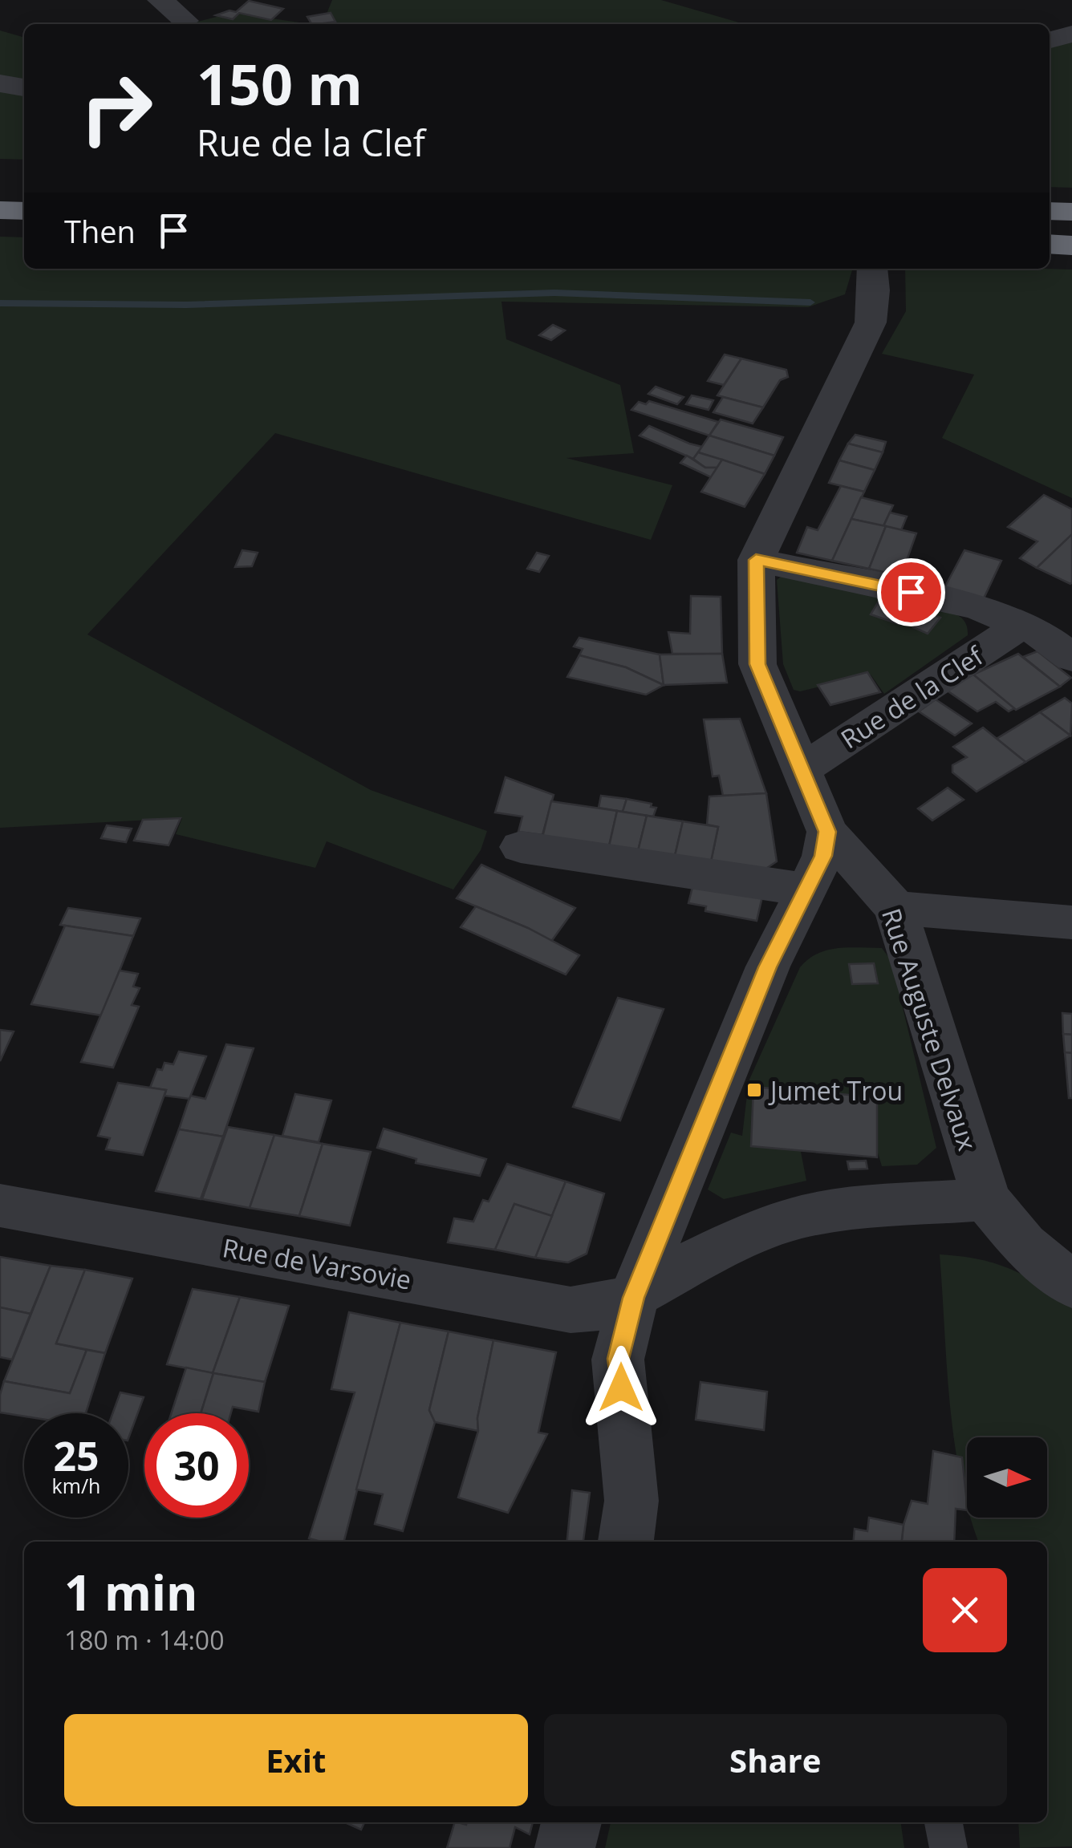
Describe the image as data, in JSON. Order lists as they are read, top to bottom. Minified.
{"streets":{"street":["Rue de la Clef","Rue Auguste Delvaux","Rue de Varsovie"]},"crossings":[["Rue de la Clef","Rue Auguste Delvaux"],["Rue Auguste Delvaux","Rue de Varsovie"]],"places":{"transit":["Jumet Trou"]},"north":"right","page":{"turn":["150 m","Rue de la Clef"],"then":"Then","speed":"25 km/h","limit":"30","heading":["1 min","180 m · 14:00"],"buttons":["Exit","Share"]}}
